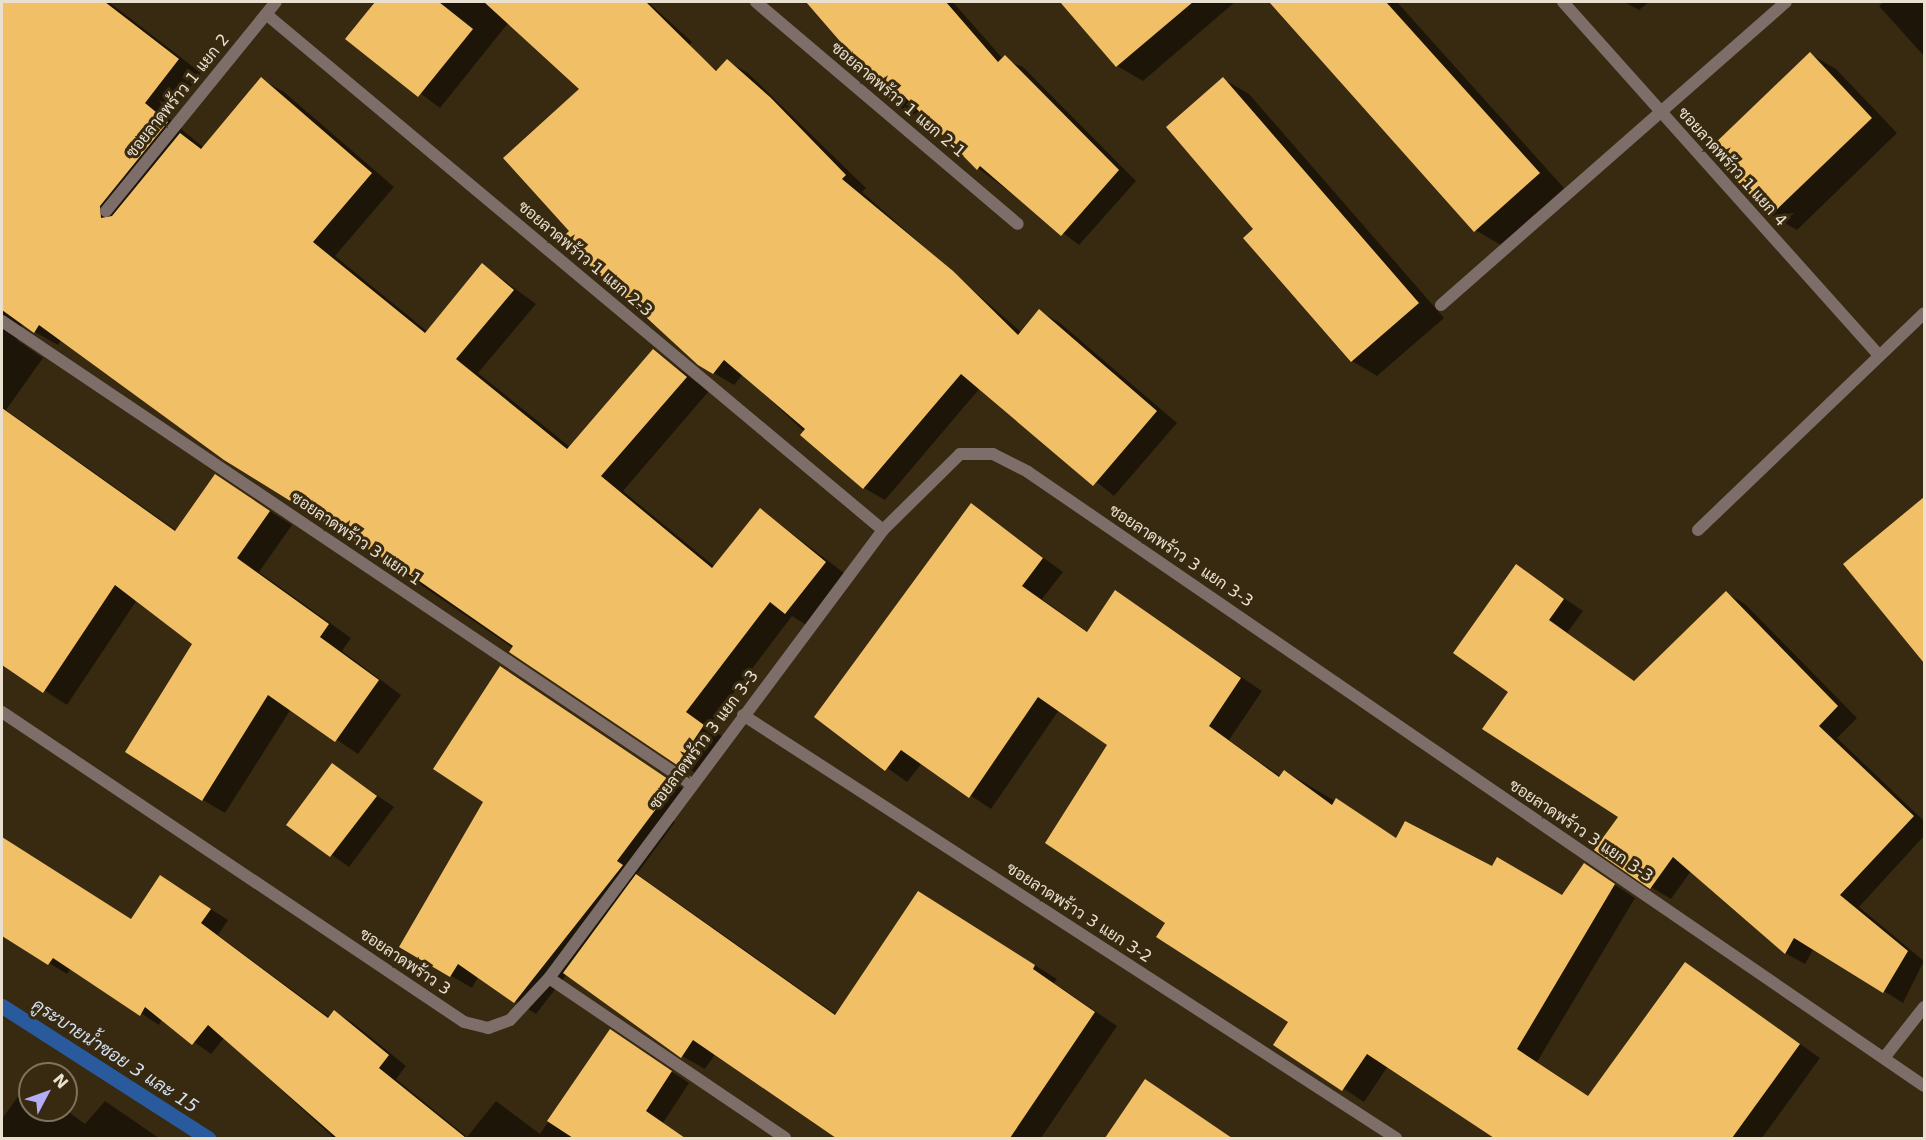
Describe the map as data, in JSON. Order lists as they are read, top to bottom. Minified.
{"streets":{"street":["ซอยลาดพร้าว 1 แยก 2","ซอยลาดพร้าว 1 แยก 2-1","ซอยลาดพร้าว 1 แยก 4","ซอยลาดพร้าว 1 แยก 2-3","ซอยลาดพร้าว 3 แยก 1","ซอยลาดพร้าว 3 แยก 3-3","ซอยลาดพร้าว 3 แยก 3-2","ซอยลาดพร้าว 3"]},"crossings":[["ซอยลาดพร้าว 1 แยก 2","ซอยลาดพร้าว 1 แยก 2-3"],["ซอยลาดพร้าว 1 แยก 2-3","ซอยลาดพร้าว 3 แยก 3-3"],["ซอยลาดพร้าว 3 แยก 1","ซอยลาดพร้าว 3 แยก 3-3"],["ซอยลาดพร้าว 3 แยก 3-3","ซอยลาดพร้าว 3 แยก 3-2"],["ซอยลาดพร้าว 3 แยก 3-3","ซอยลาดพร้าว 3"]],"water":["คูระบายน้ำซอย 3 และ 15"],"north":"top right"}
